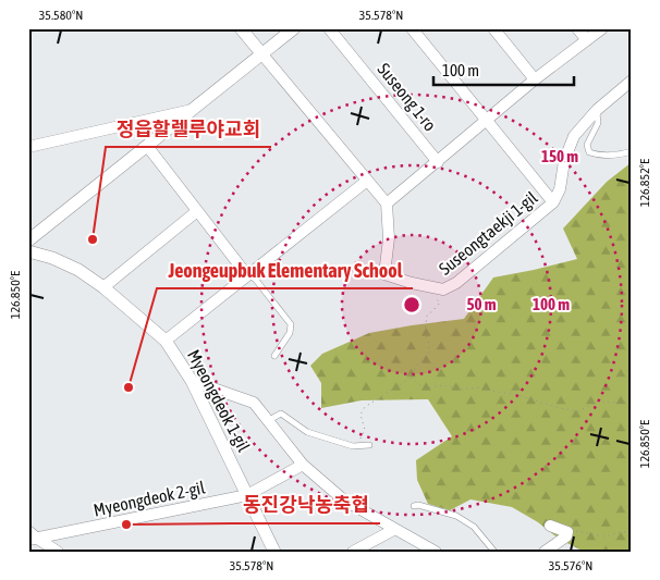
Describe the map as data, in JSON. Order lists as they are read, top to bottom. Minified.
{"streets":{"street":["Suseong 1-ro","Suseongtaekji 1-gil","Myeongdeok 1-gil","Myeongdeok 2-gil"]},"crossings":[["Myeongdeok 1-gil","Myeongdeok 2-gil"]],"places":["정읍할렐루야교회","Jeongeupbuk Elementary School","동진강낙농축협"],"scale_bar":"100 m","coordinates":["35.580°N","35.578°N","126.852°E","126.850°E","35.576°N"],"rings":["150 m","50 m","100 m"]}
